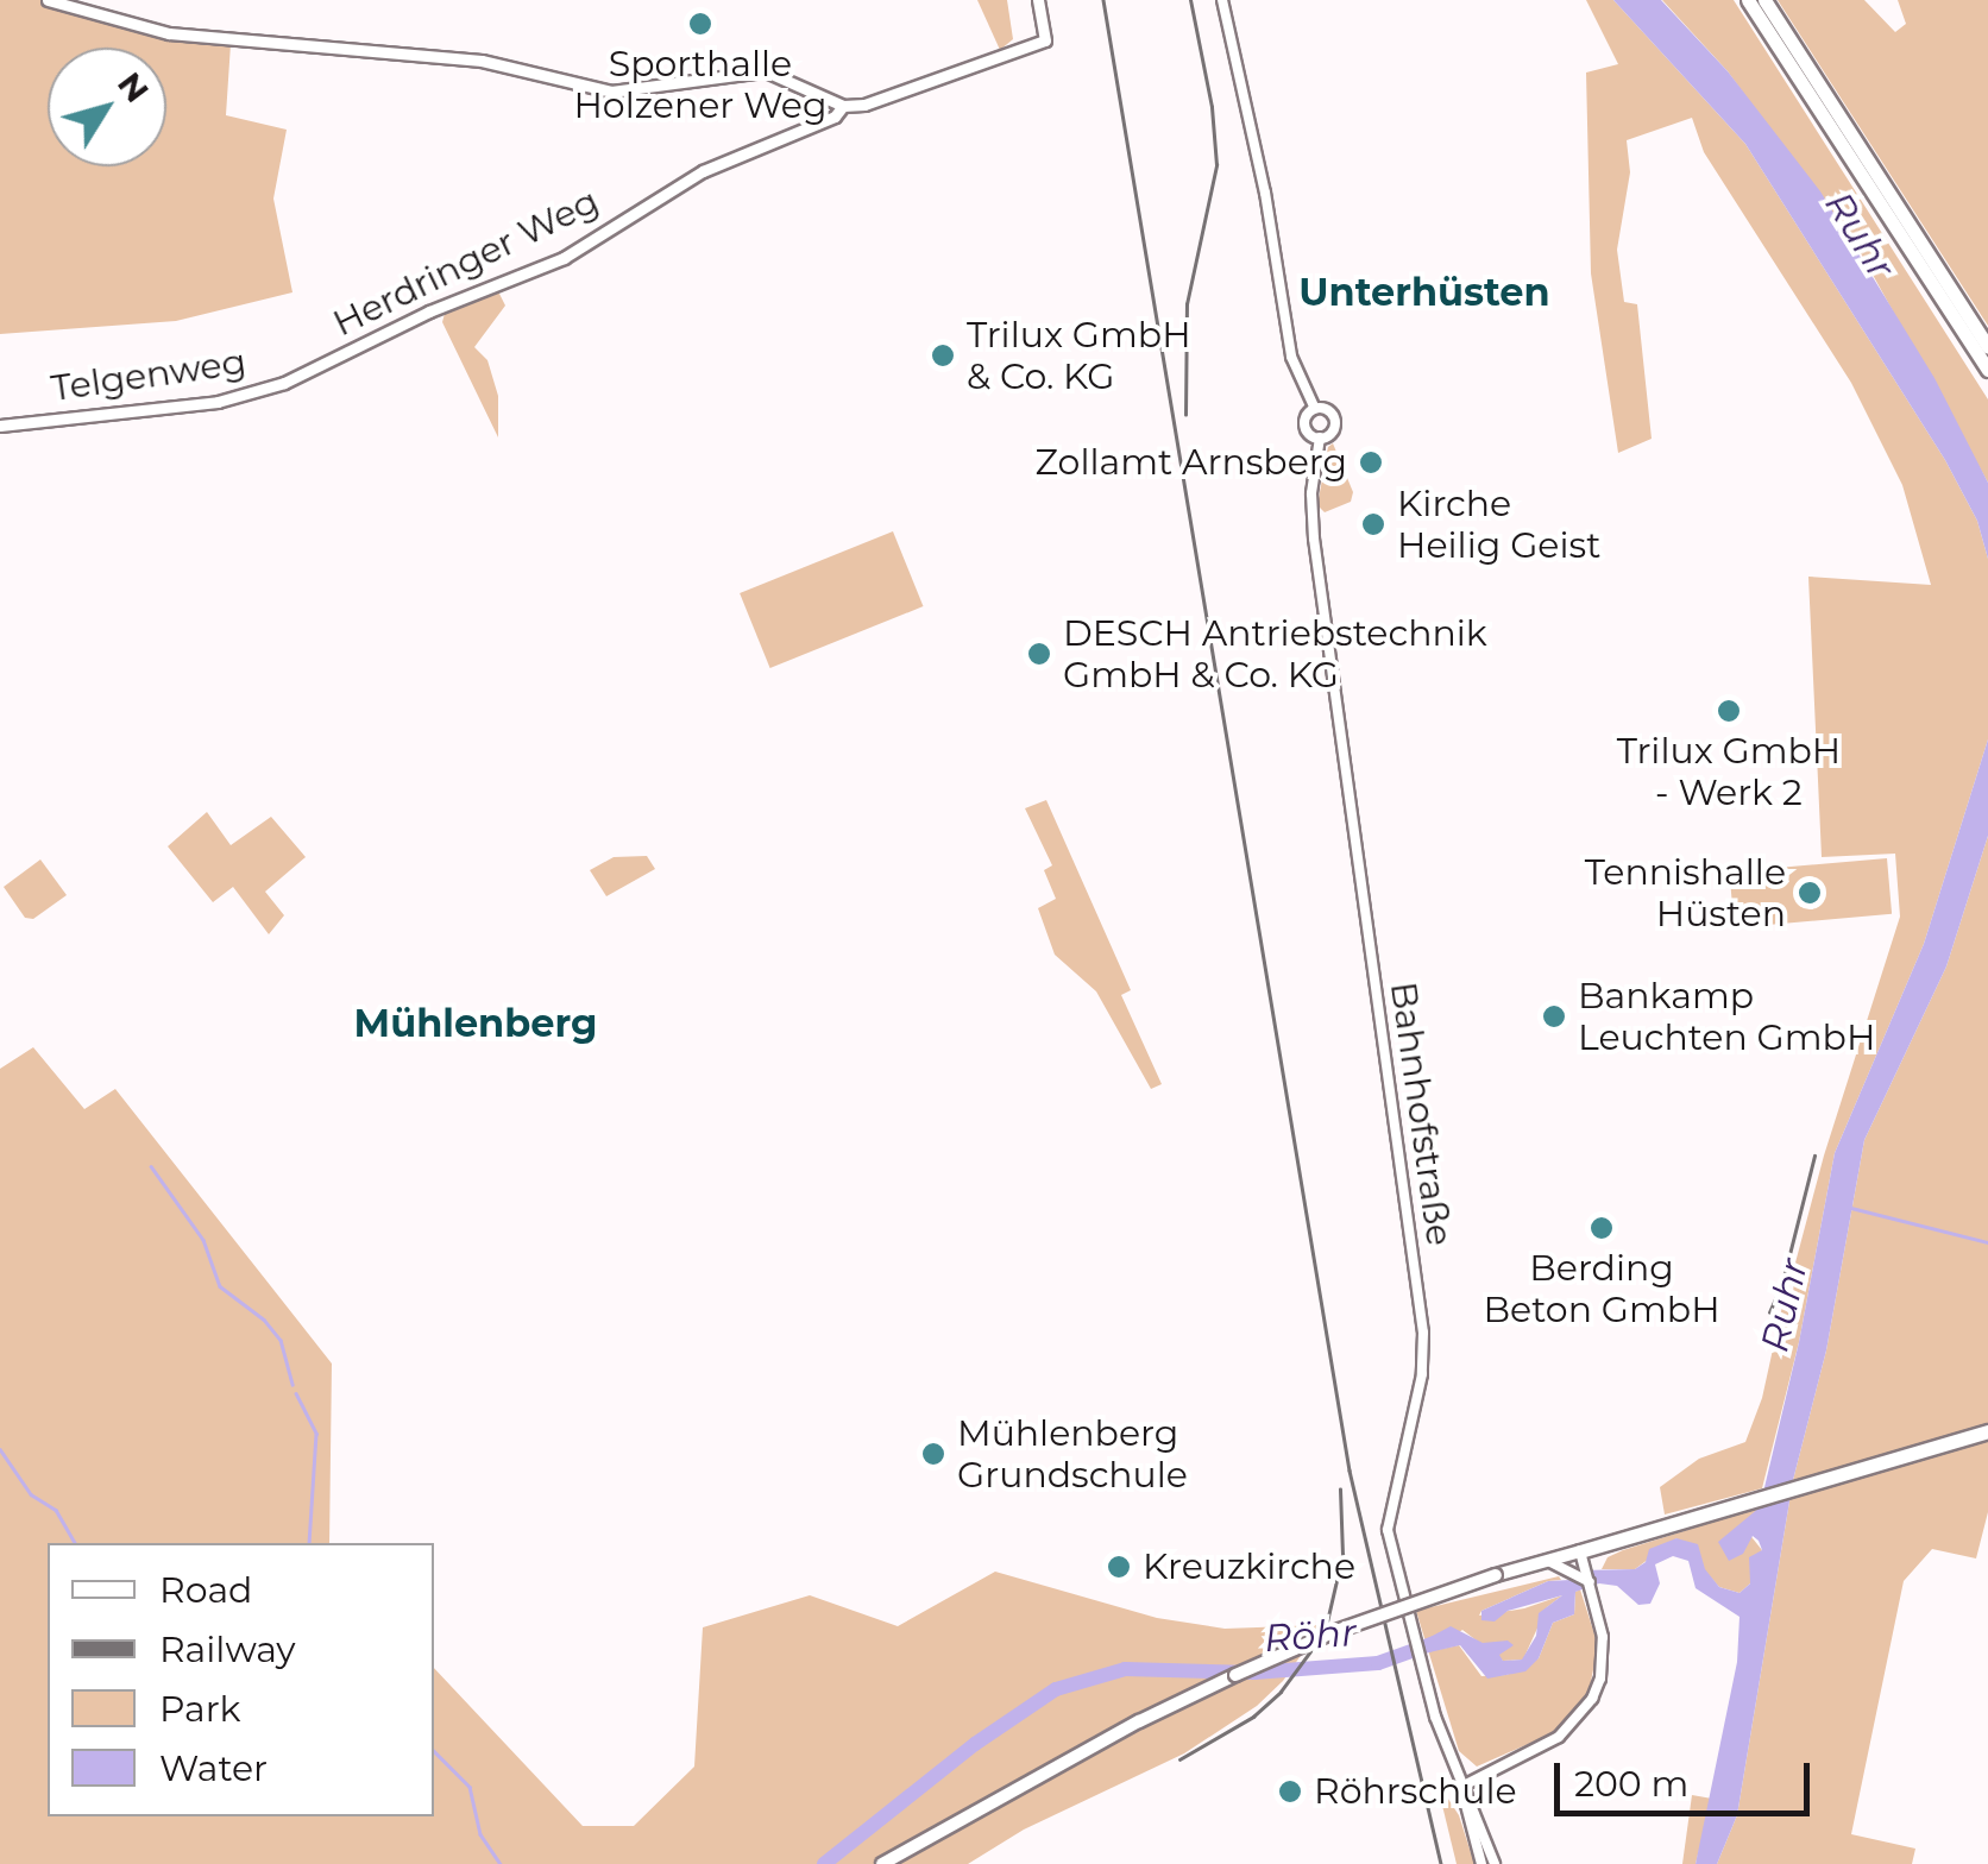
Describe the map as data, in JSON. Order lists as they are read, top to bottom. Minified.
{"streets":{"main road":["Herdringer Weg","Telgenweg"],"street":["Bahnhofstraße"]},"crossings":[["Herdringer Weg","Telgenweg"]],"districts":["Unterhüsten","Mühlenberg"],"water":["Ruhr","Röhr"],"places":["Sporthalle Holzener Weg","Trilux GmbH & Co. KG","Zollamt Arnsberg","Kirche Heilig Geist","DESCH Antriebstechnik GmbH & Co. KG","Trilux GmbH - Werk 2","Tennishalle Hüsten","Bankamp Leuchten GmbH","Berding Beton GmbH","Mühlenberg Grundschule","Kreuzkirche","Röhrschule"],"legend":["Road","Railway","Park","Water"],"scale_bar":"200 m","north":"top right"}
